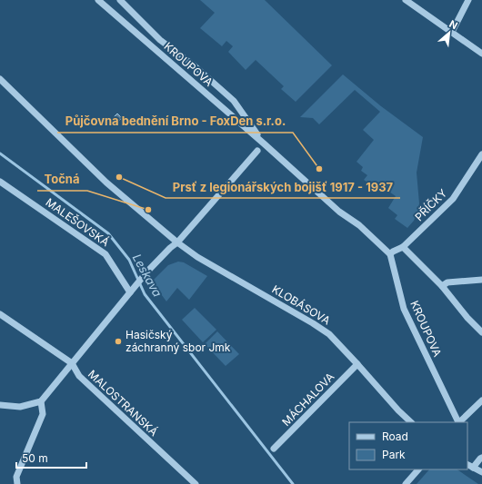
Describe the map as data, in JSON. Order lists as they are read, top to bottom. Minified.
{"streets":{"street":["KROUPOVA","PŘÍČKY","MALEŠOVSKÁ","KLOBÁSOVA","MÁCHALOVA","MALOSTRANSKÁ"]},"crossings":[["KROUPOVA","PŘÍČKY"],["KLOBÁSOVA","MÁCHALOVA"]],"water":["Leskava"],"places":["Půjčovna bednění Brno - FoxDen s.r.o.","Prsť z legionářských bojišť 1917 - 1937","Točná","Hasičský záchranný sbor Jmk"],"legend":["Road","Park"],"scale_bar":"50 m","north":"top right"}
